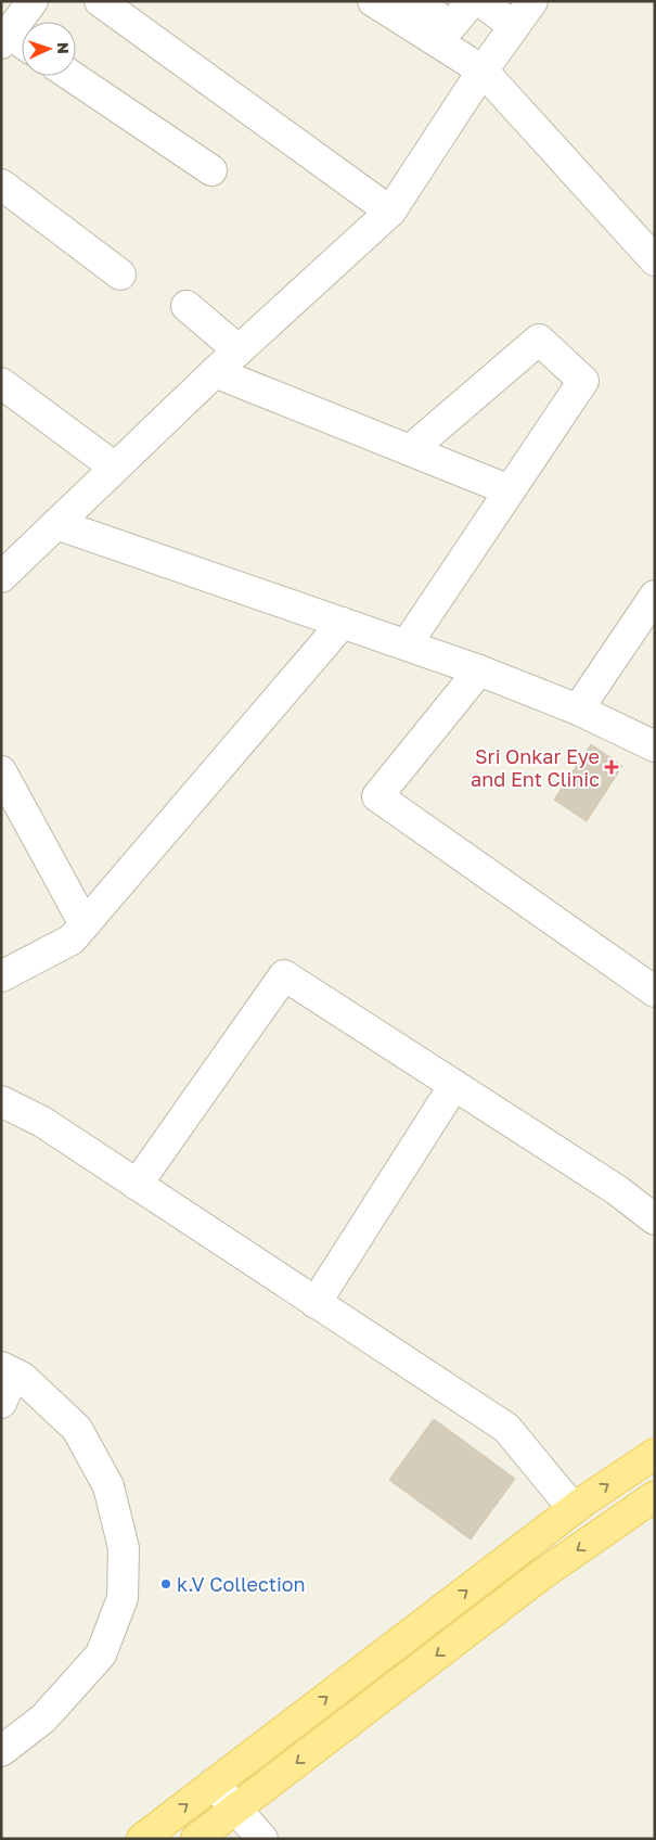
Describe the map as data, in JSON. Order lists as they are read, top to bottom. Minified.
{"places":{"health":["Sri Onkar Eye and Ent Clinic"],"other":["k.V Collection"]},"north":"right"}
